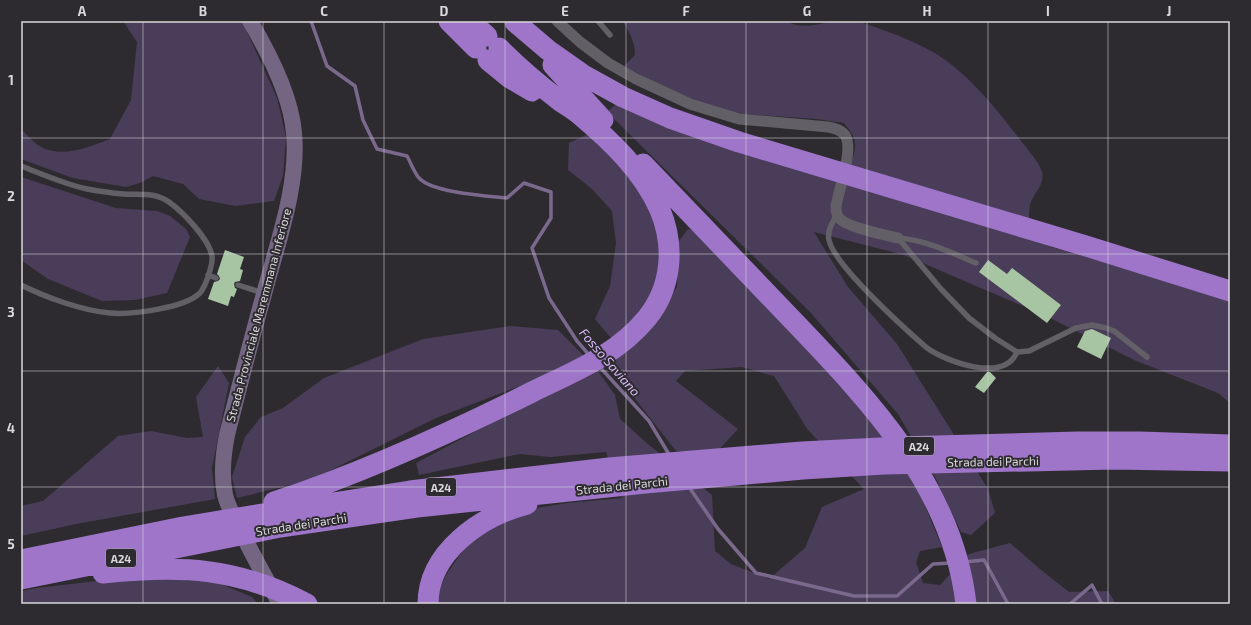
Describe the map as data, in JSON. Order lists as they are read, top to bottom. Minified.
{"streets":{"highway":["A24","Strada dei Parchi"],"main road":["Strada Provinciale Maremmana Inferiore"]},"water":["Fosso Saviano"],"grid":{"columns":["A","B","C","D","E","F","G","H","I","J"],"rows":["1","2","3","4","5"]}}
